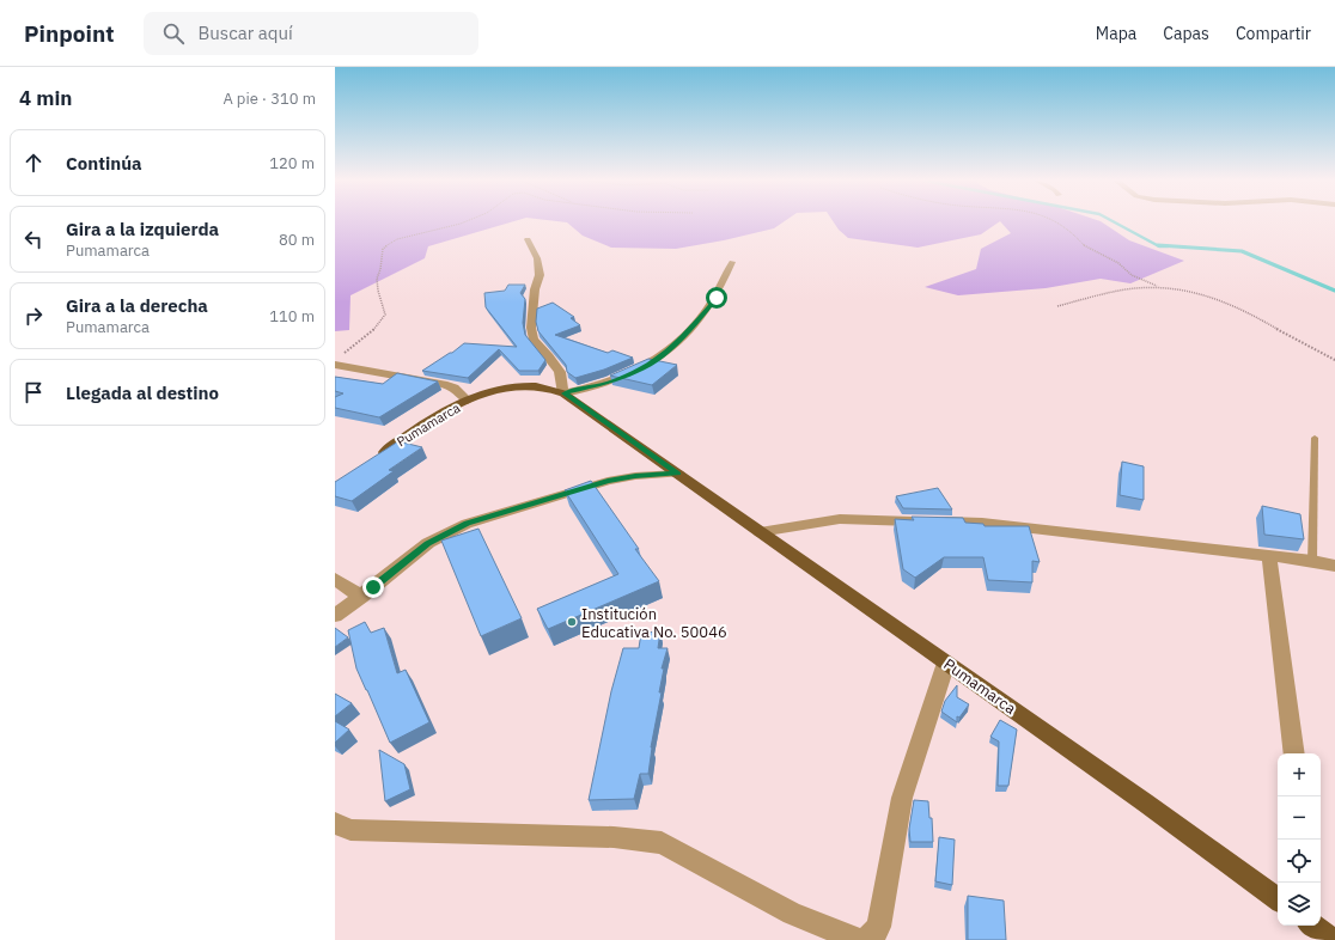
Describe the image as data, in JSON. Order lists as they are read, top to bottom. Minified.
{"streets":{"main road":["Pumamarca"]},"places":["Institución Educativa No. 50046"],"page":{"header":"Pinpoint","search":"Buscar aquí","nav":["Mapa","Capas","Compartir"],"heading":["4 min","A pie · 310 m"],"list":[["Continúa","120 m"],["Gira a la izquierda","Pumamarca","80 m"],["Gira a la derecha","Pumamarca","110 m"],"Llegada al destino"],"map_buttons":["+","−"]}}
